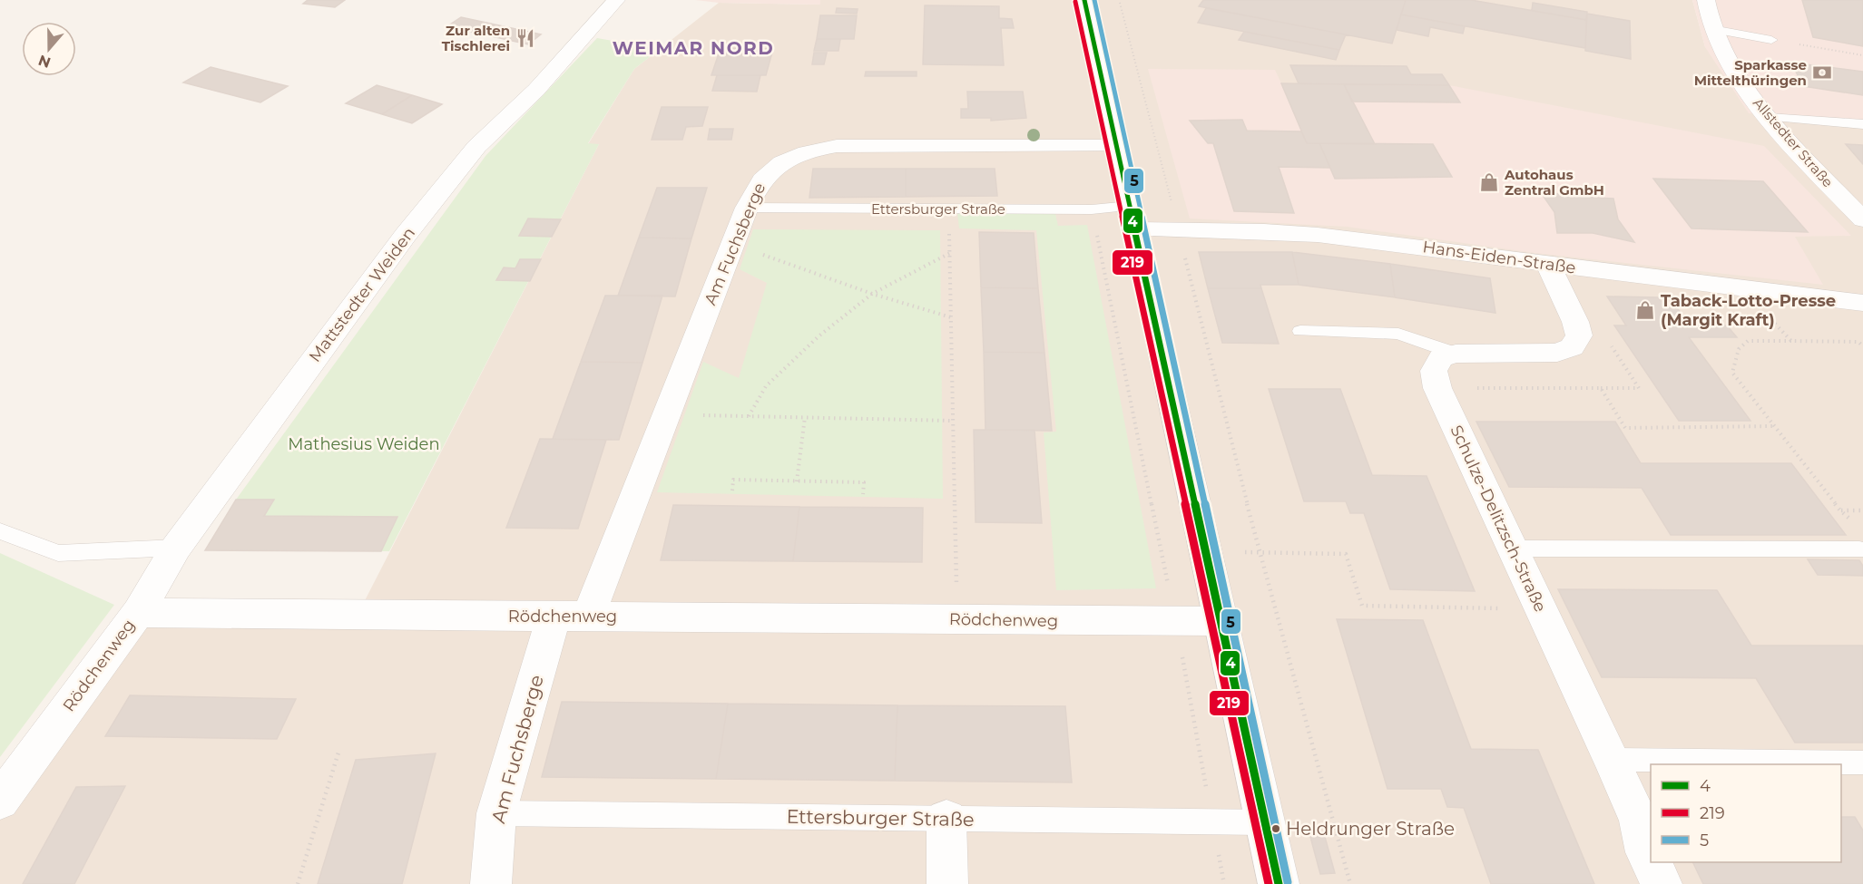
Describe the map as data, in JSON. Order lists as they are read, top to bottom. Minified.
{"streets":{"street":["Allstedter Straße","Am Fuchsberge","Hans-Eiden-Straße","Mattstedter Weiden","Schulze-Delitzsch-Straße","Rödchenweg"],"lane":["Ettersburger Straße"]},"crossings":[["Ettersburger Straße","Am Fuchsberge"],["Ettersburger Straße","Hans-Eiden-Straße"],["Am Fuchsberge","Rödchenweg"],["Mattstedter Weiden","Rödchenweg"]],"districts":["WEIMAR NORD"],"parks":["Mathesius Weiden"],"places":{"restaurant":["Zur alten Tischlerei"],"bank":["Sparkasse Mittelthüringen"],"shop":["Autohaus Zentral GmbH","Taback-Lotto-Presse (Margit Kraft)"],"other":["Heldrunger Straße"]},"lines":["transit line 4","transit line 5","transit line 219"],"legend":["4","219","5"],"north":"bottom"}
